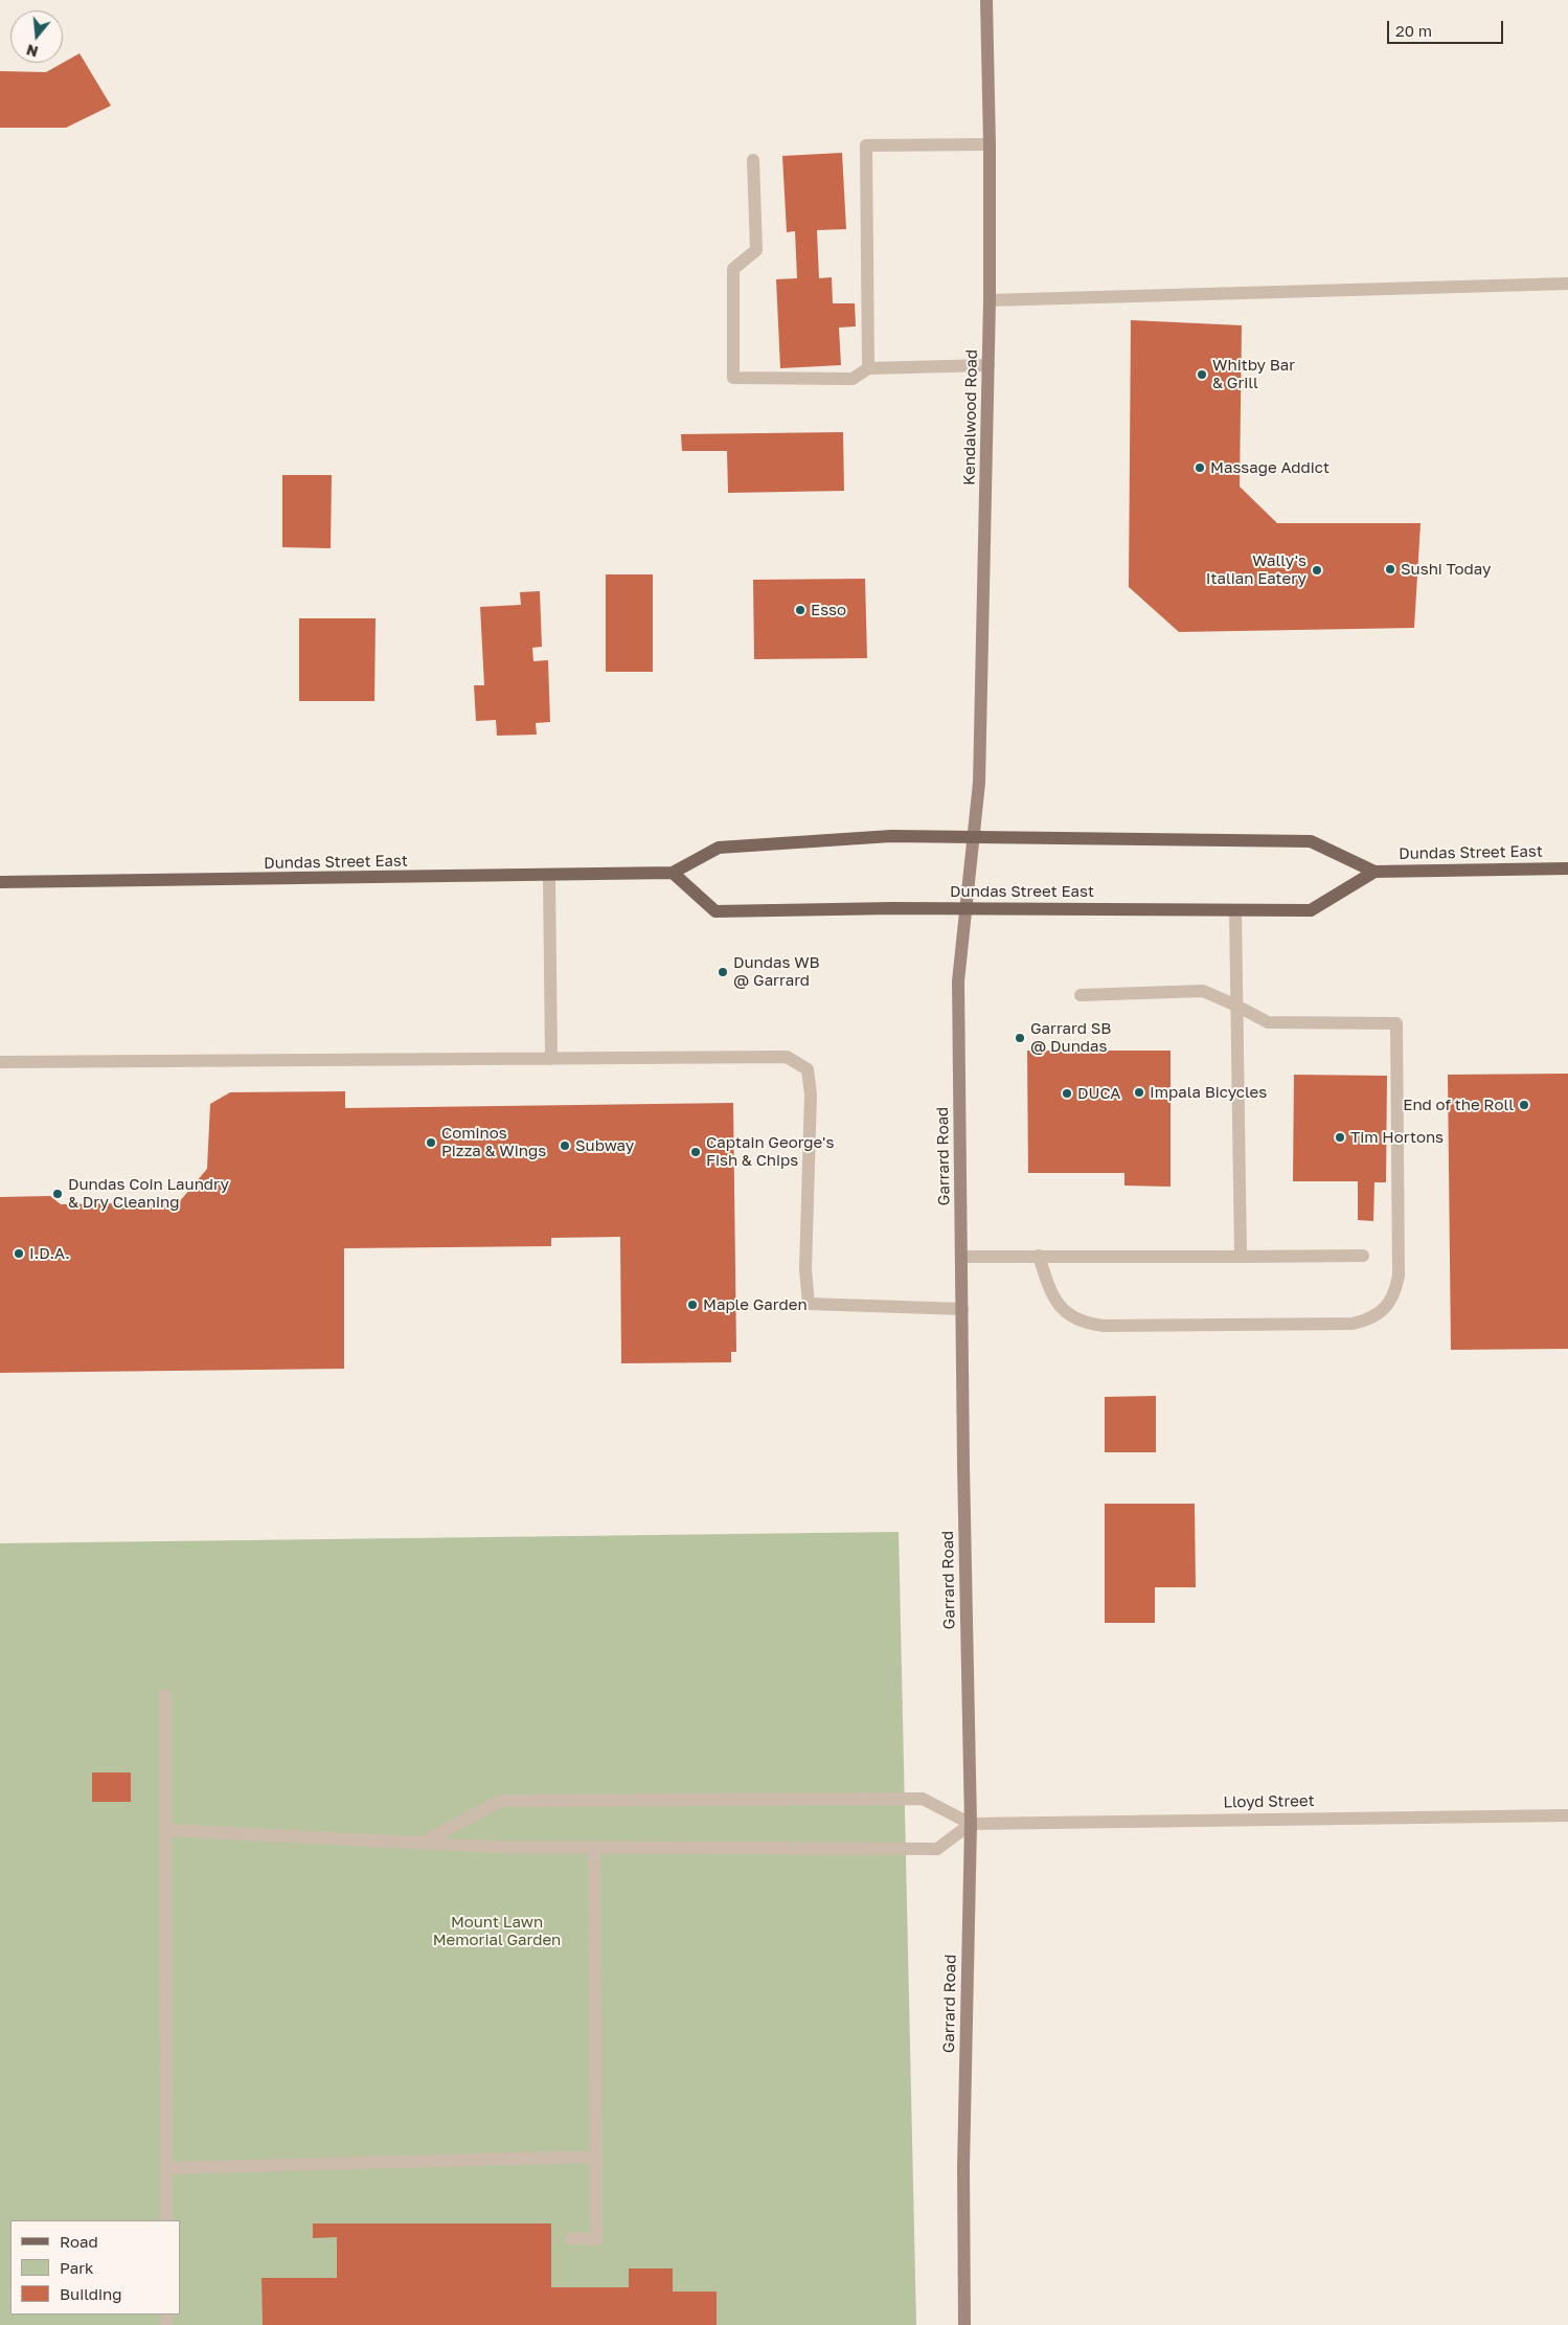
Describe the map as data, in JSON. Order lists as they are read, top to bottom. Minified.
{"streets":{"main road":["Dundas Street East"],"street":["Kendalwood Road","Garrard Road","Lloyd Street"]},"crossings":[["Kendalwood Road","Dundas Street East"],["Kendalwood Road","Garrard Road"],["Dundas Street East","Garrard Road"],["Garrard Road","Lloyd Street"]],"parks":["Mount Lawn Memorial Garden"],"places":["Whitby Bar & Grill","Massage Addict","Sushi Today","Wally's Italian Eatery","Esso","Dundas WB @ Garrard","Garrard SB @ Dundas","Impala Bicycles","DUCA","End of the Roll","Tim Hortons","Cominos Pizza & Wings","Subway","Captain George's Fish & Chips","Dundas Coin Laundry & Dry Cleaning","I.D.A.","Maple Garden"],"legend":["Road","Park","Building"],"scale_bar":"20 m","north":"bottom"}
